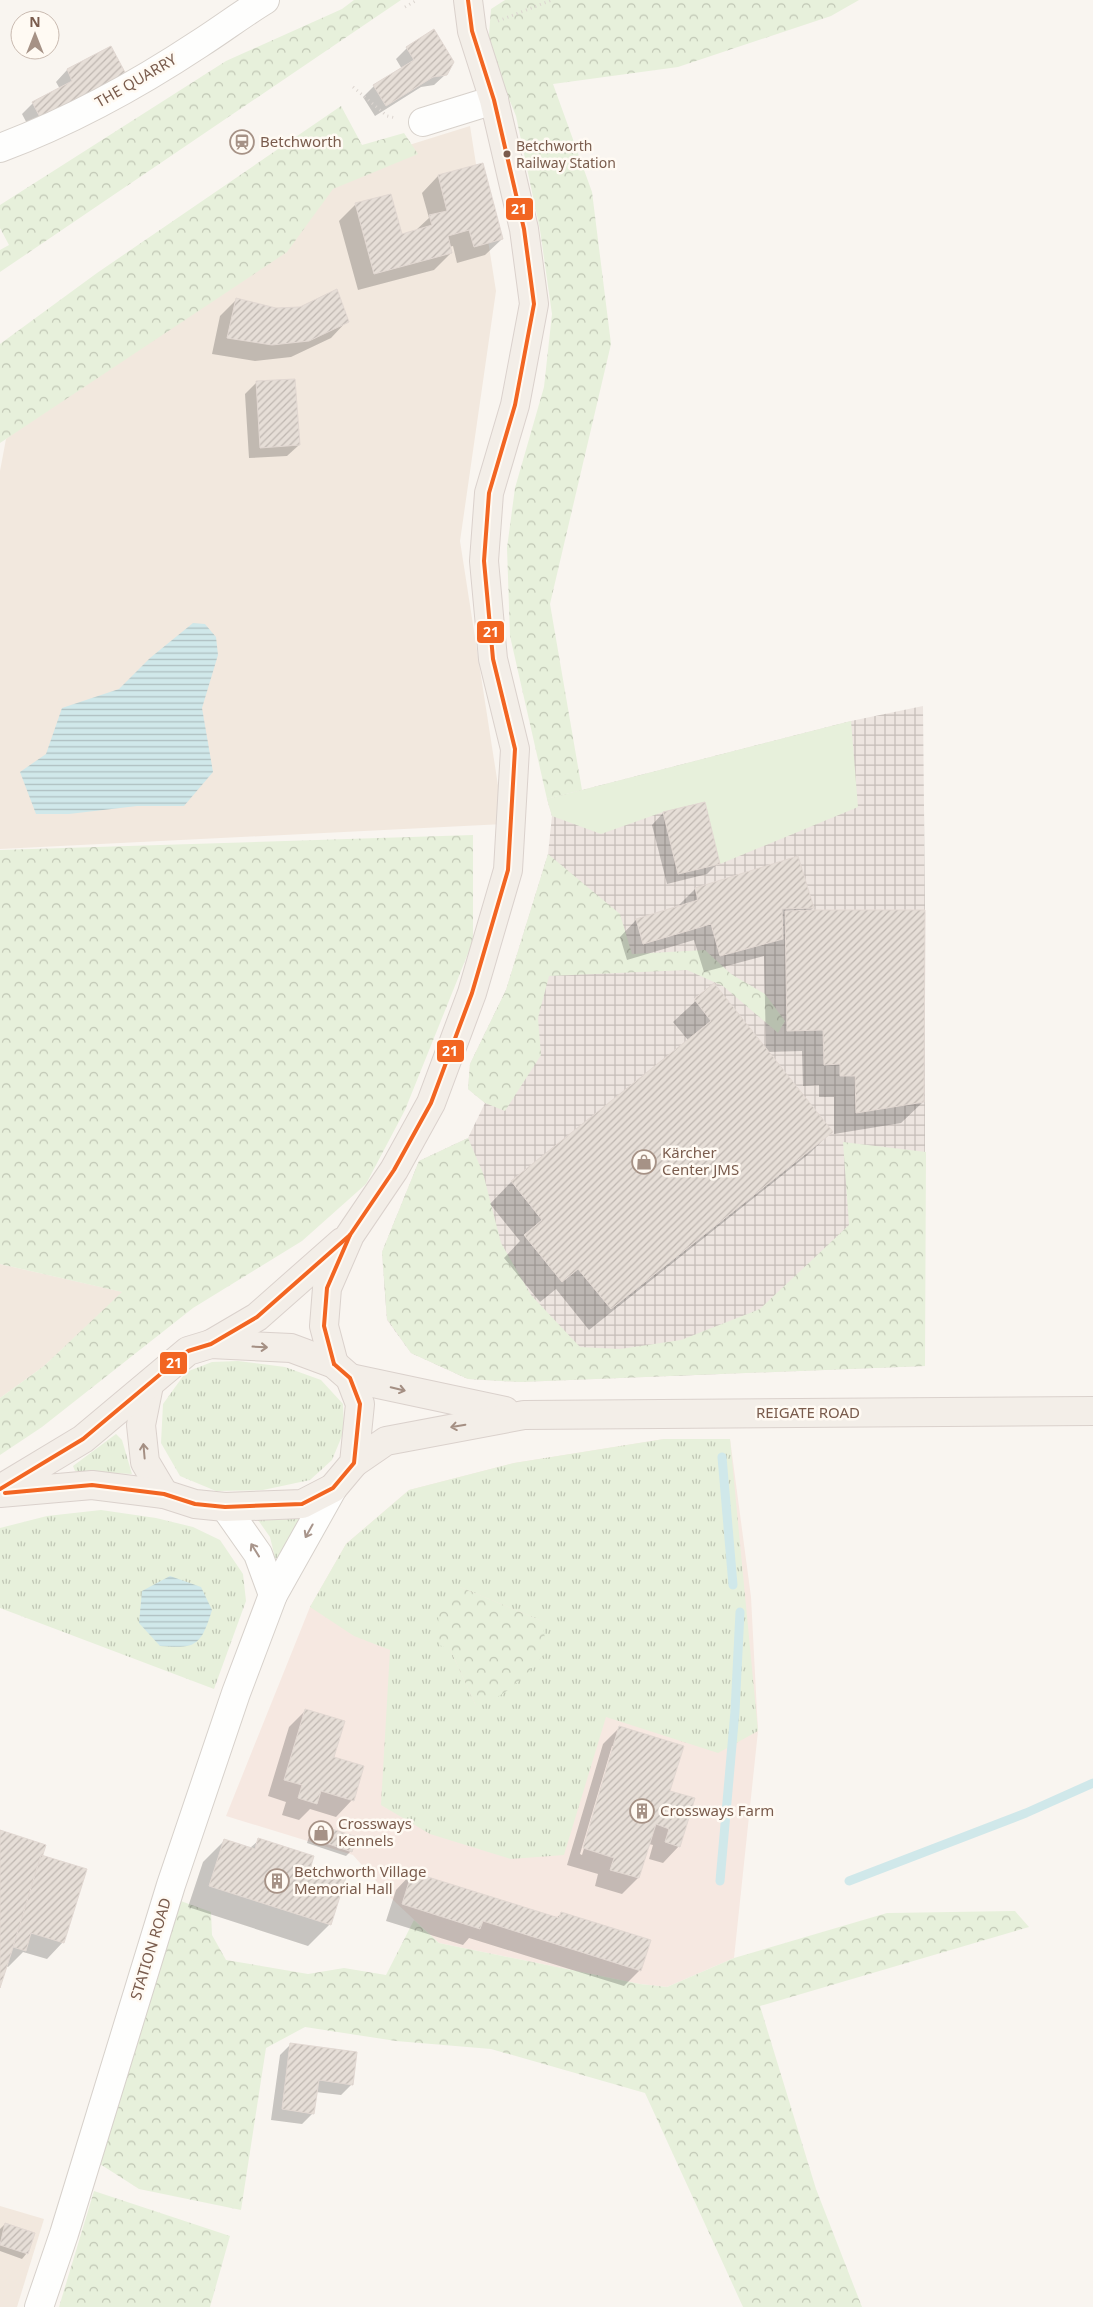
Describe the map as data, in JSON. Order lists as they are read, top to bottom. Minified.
{"streets":{"main road":["REIGATE ROAD"],"street":["THE QUARRY","STATION ROAD"]},"crossings":[["REIGATE ROAD","STATION ROAD"]],"places":{"station":["Betchworth"],"other":["Betchworth Railway Station"],"shop":["Kärcher Center JMS","Crossways Kennels"],"building":["Crossways Farm","Betchworth Village Memorial Hall"]},"lines":["transit line 21"],"north":"top"}
